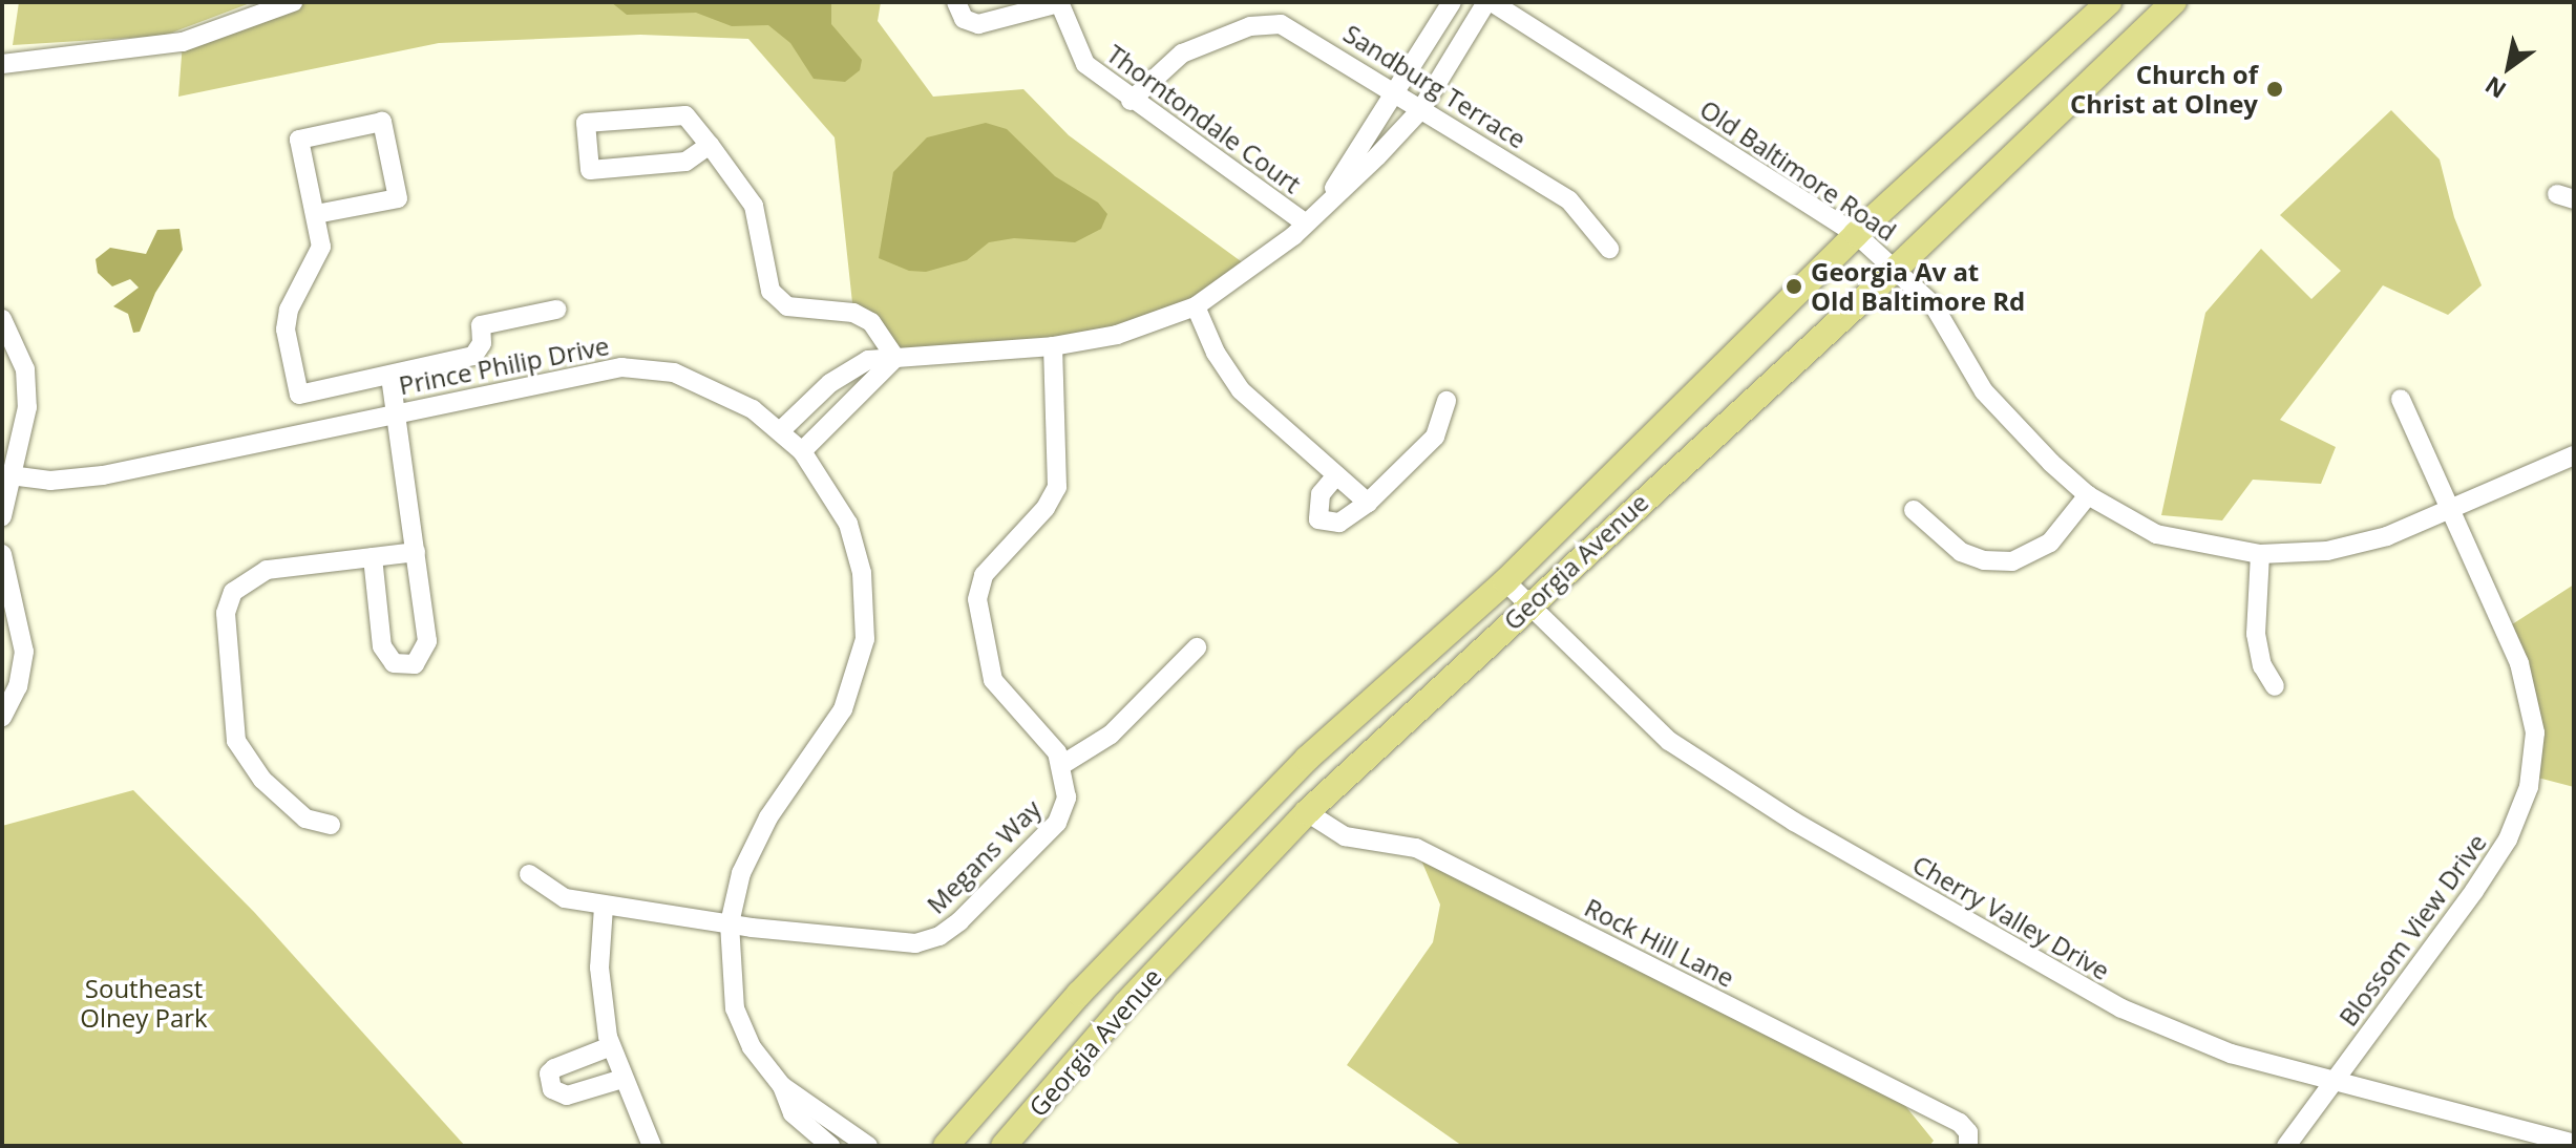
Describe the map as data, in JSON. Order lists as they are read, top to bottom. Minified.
{"streets":{"main road":["Georgia Avenue"],"street":["Sandburg Terrace","Thorntondale Court","Old Baltimore Road","Prince Philip Drive","Megans Way","Cherry Valley Drive","Blossom View Drive","Rock Hill Lane"]},"crossings":[["Sandburg Terrace","Thorntondale Court"],["Old Baltimore Road","Georgia Avenue"],["Old Baltimore Road","Blossom View Drive"],["Prince Philip Drive","Megans Way"],["Georgia Avenue","Cherry Valley Drive"],["Georgia Avenue","Rock Hill Lane"],["Cherry Valley Drive","Blossom View Drive"]],"parks":["Southeast Olney Park"],"places":["Church of Christ at Olney","Georgia Av at Old Baltimore Rd"],"north":"bottom left"}
